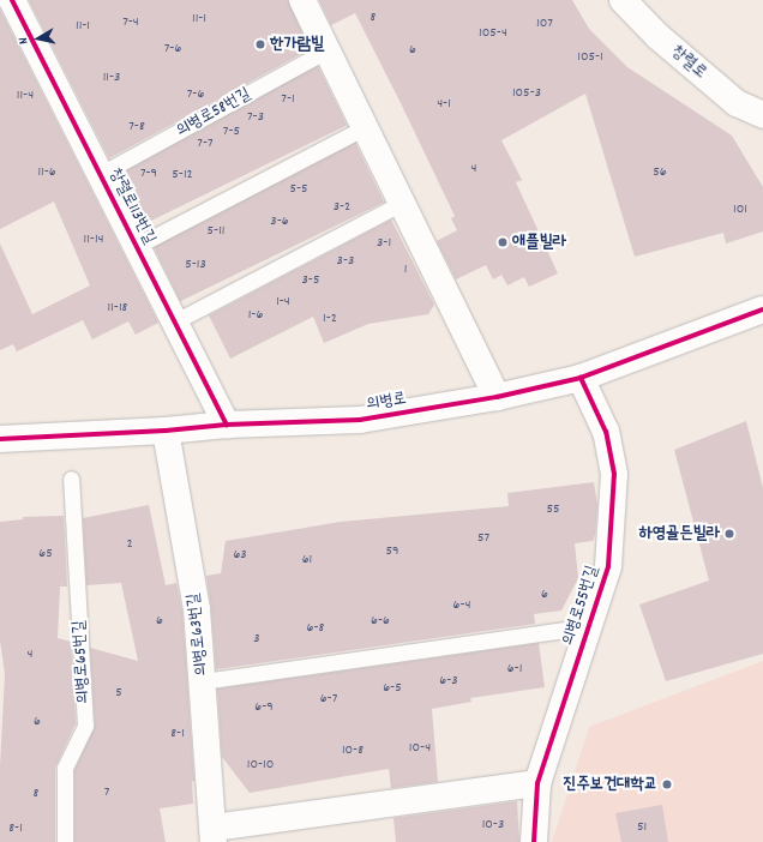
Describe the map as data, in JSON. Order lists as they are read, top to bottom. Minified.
{"streets":{"street":["창렬로","창렬로113번길","의병로","의병로55번길","의병로63번길"],"lane":["의병로58번길","의병로65번길"]},"crossings":[["의병로58번길","창렬로113번길"],["창렬로113번길","의병로"],["의병로","의병로55번길"],["의병로","의병로63번길"],["의병로55번길","의병로63번길"]],"places":["한가람빌","애플빌라","하영골든빌라","진주보건대학교"],"house_numbers":["8","11-1","7-4","107","11-1","105-4","7-6","6","105-1","11-3","105-3","7-6","11-4","7-1","4-1","7-3","7-8","7-5","7-7","4","11-6","56","7-9","5-12","5-5","3-2","101","3-6","5-11","11-14","3-1","3-3","5-13","1","3-5","1-4","11-18","1-6","1-2","55","57","2","59","65","63","61","6","6-4","6","6-6","6-8","3","4","6-1","6-3","6-5","5","6-7","6-9","6","8-1","10-4","10-8","10-10","7","8","10-3","51","8-1"],"north":"left"}
